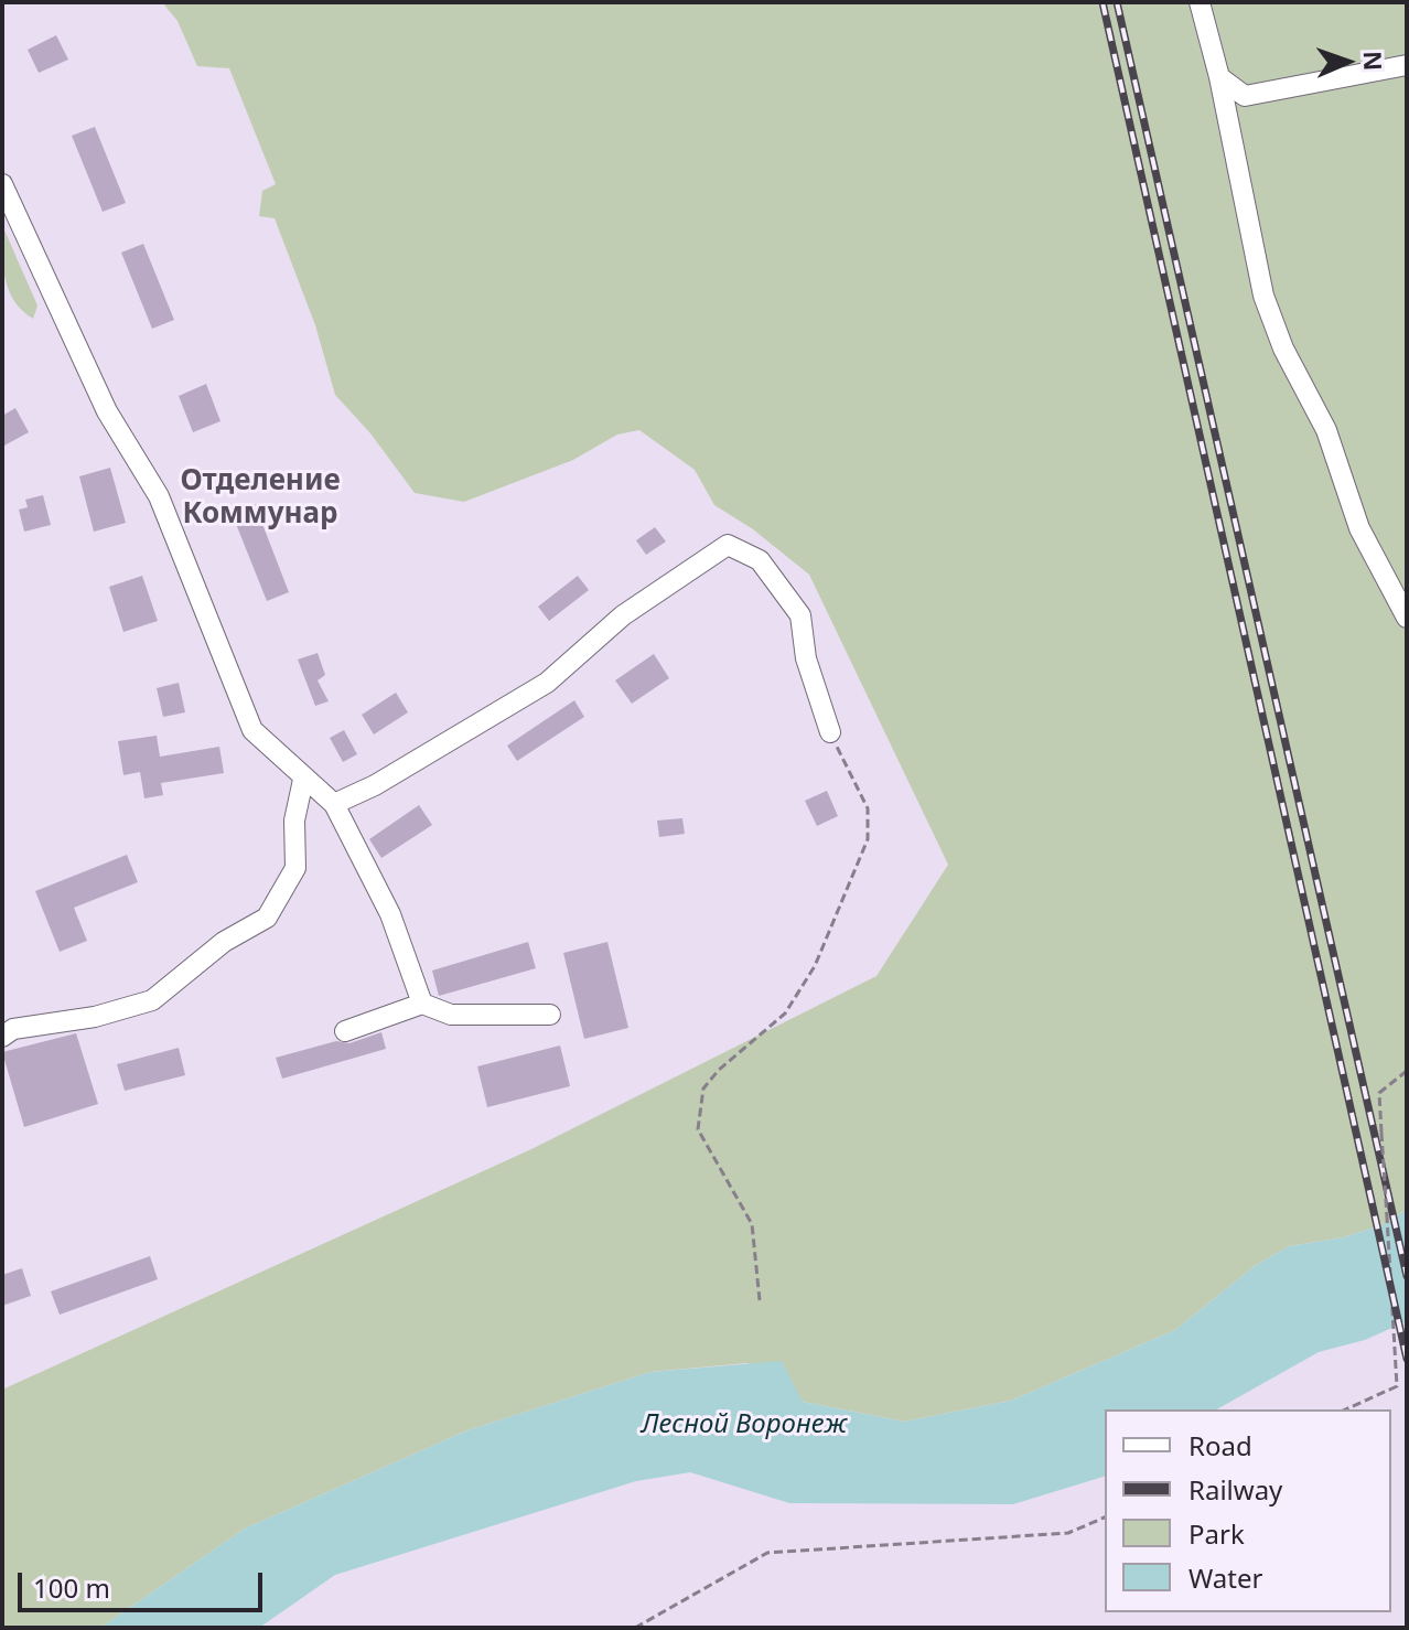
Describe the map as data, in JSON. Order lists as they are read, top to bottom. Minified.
{"districts":["Отделение Коммунар"],"water":["Лесной Воронеж"],"legend":["Road","Railway","Park","Water"],"scale_bar":"100 m","north":"right"}
